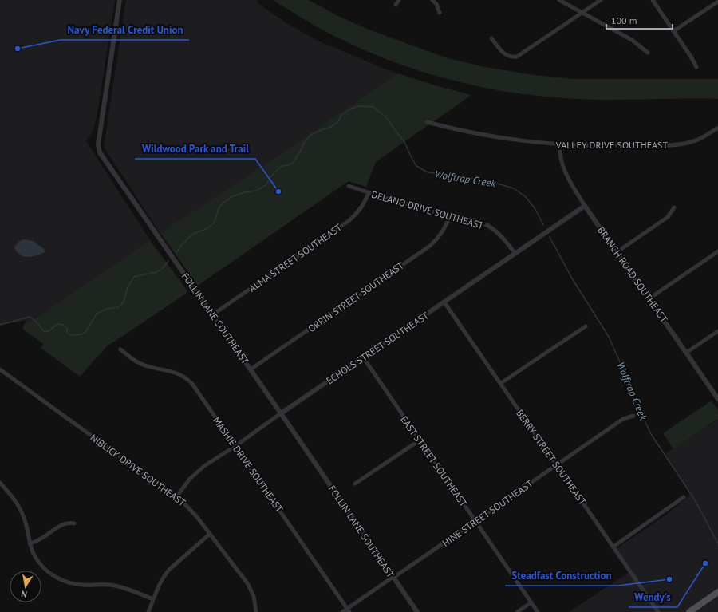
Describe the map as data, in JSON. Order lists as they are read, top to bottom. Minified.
{"streets":{"street":["VALLEY DRIVE SOUTHEAST","DELANO DRIVE SOUTHEAST","ALMA STREET SOUTHEAST","BRANCH ROAD SOUTHEAST","ORRIN STREET SOUTHEAST","FOLLIN LANE SOUTHEAST","ECHOLS STREET SOUTHEAST","BERRY STREET SOUTHEAST","EAST STREET SOUTHEAST","MASHIE DRIVE SOUTHEAST","NIBLICK DRIVE SOUTHEAST","HINE STREET SOUTHEAST"]},"crossings":[["VALLEY DRIVE SOUTHEAST","BRANCH ROAD SOUTHEAST"],["DELANO DRIVE SOUTHEAST","ALMA STREET SOUTHEAST"],["DELANO DRIVE SOUTHEAST","ORRIN STREET SOUTHEAST"],["DELANO DRIVE SOUTHEAST","ECHOLS STREET SOUTHEAST"],["ALMA STREET SOUTHEAST","FOLLIN LANE SOUTHEAST"],["BRANCH ROAD SOUTHEAST","ECHOLS STREET SOUTHEAST"],["ORRIN STREET SOUTHEAST","FOLLIN LANE SOUTHEAST"],["FOLLIN LANE SOUTHEAST","ECHOLS STREET SOUTHEAST"],["FOLLIN LANE SOUTHEAST","HINE STREET SOUTHEAST"],["ECHOLS STREET SOUTHEAST","BERRY STREET SOUTHEAST"],["ECHOLS STREET SOUTHEAST","EAST STREET SOUTHEAST"],["ECHOLS STREET SOUTHEAST","MASHIE DRIVE SOUTHEAST"],["ECHOLS STREET SOUTHEAST","NIBLICK DRIVE SOUTHEAST"],["BERRY STREET SOUTHEAST","HINE STREET SOUTHEAST"],["EAST STREET SOUTHEAST","HINE STREET SOUTHEAST"],["MASHIE DRIVE SOUTHEAST","HINE STREET SOUTHEAST"]],"water":["Wolftrap Creek"],"places":["Navy Federal Credit Union","Wildwood Park and Trail","Wendy's","Steadfast Construction"],"scale_bar":"100 m","north":"bottom"}
